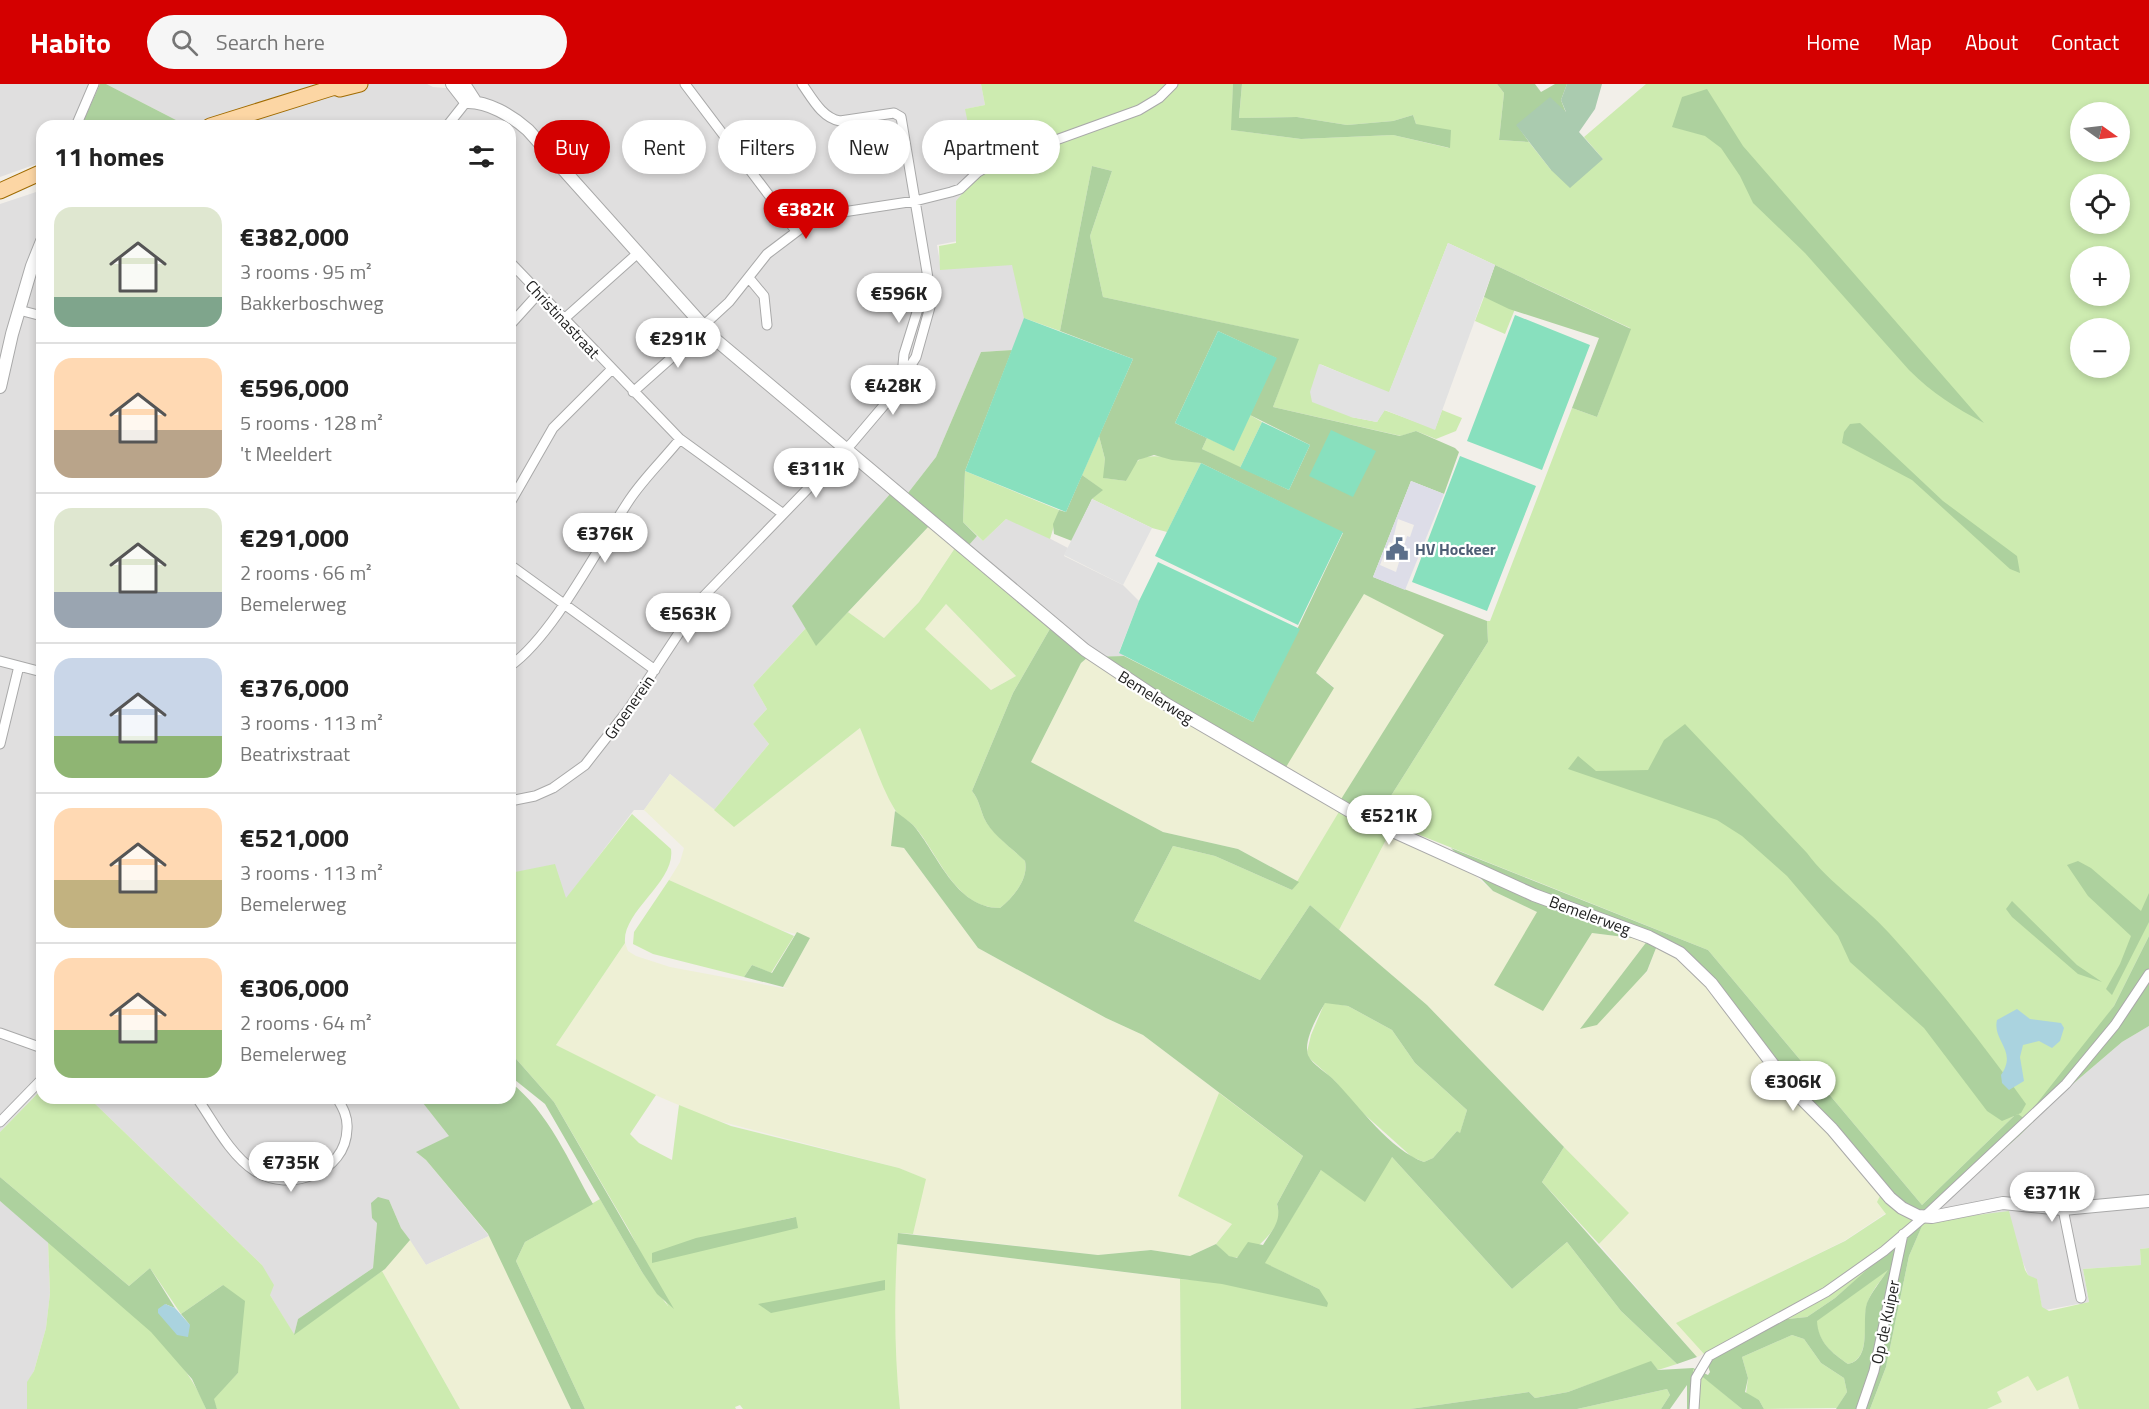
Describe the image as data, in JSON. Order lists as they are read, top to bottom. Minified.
{"streets":{"street":["Christinastraat","Bemelerweg","Groenerein","Op de Kuiper"]},"crossings":[["Christinastraat","Groenerein"],["Bemelerweg","Groenerein"]],"places":{"public building":["HV Hockeer"]},"north":"right","page":{"header":"Habito","search":"Search here","nav":["Home","Map","About","Contact"],"map_buttons":["+","−"],"chip":["Buy","Rent","Filters","New","Apartment"],"heading":"11 homes","price":["€382K","€596K","€291K","€428K","€311K","€376K","€563K","€521K","€306K","€735K","€371K"],"list":[{"name":"€382,000","note":"3 rooms · 95 m² · Bakkerboschweg"},{"name":"€596,000","note":"5 rooms · 128 m² · 't Meeldert"},{"name":"€291,000","note":"2 rooms · 66 m² · Bemelerweg"},{"name":"€376,000","note":"3 rooms · 113 m² · Beatrixstraat"},{"name":"€521,000","note":"3 rooms · 113 m² · Bemelerweg"},{"name":"€306,000","note":"2 rooms · 64 m² · Bemelerweg"}]}}
